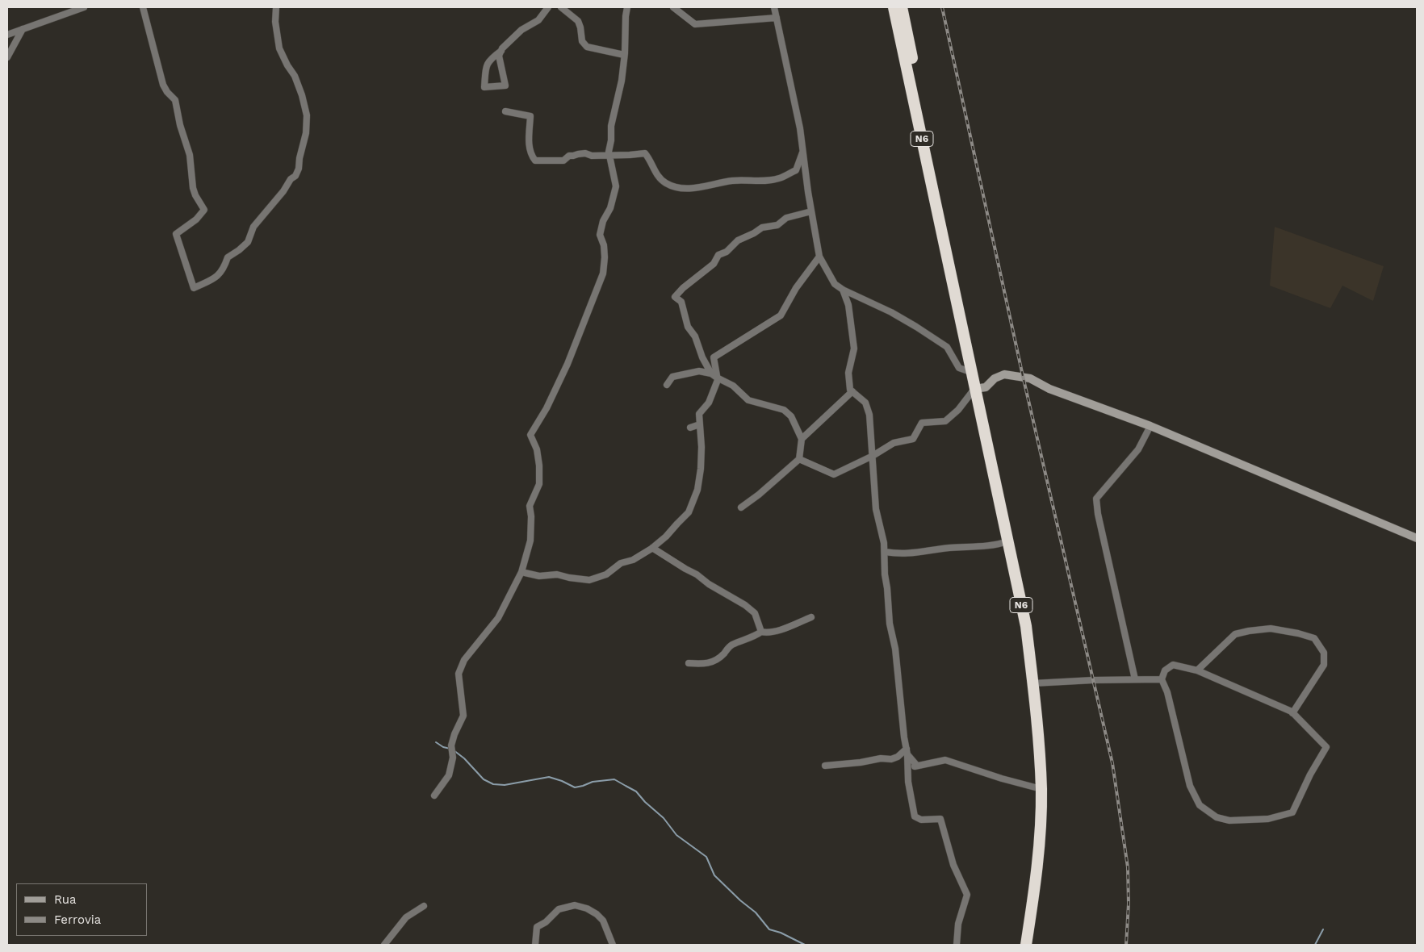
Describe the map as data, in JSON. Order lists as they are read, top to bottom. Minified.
{"streets":{"highway":["N6"]},"legend":["Rua","Ferrovia"]}
